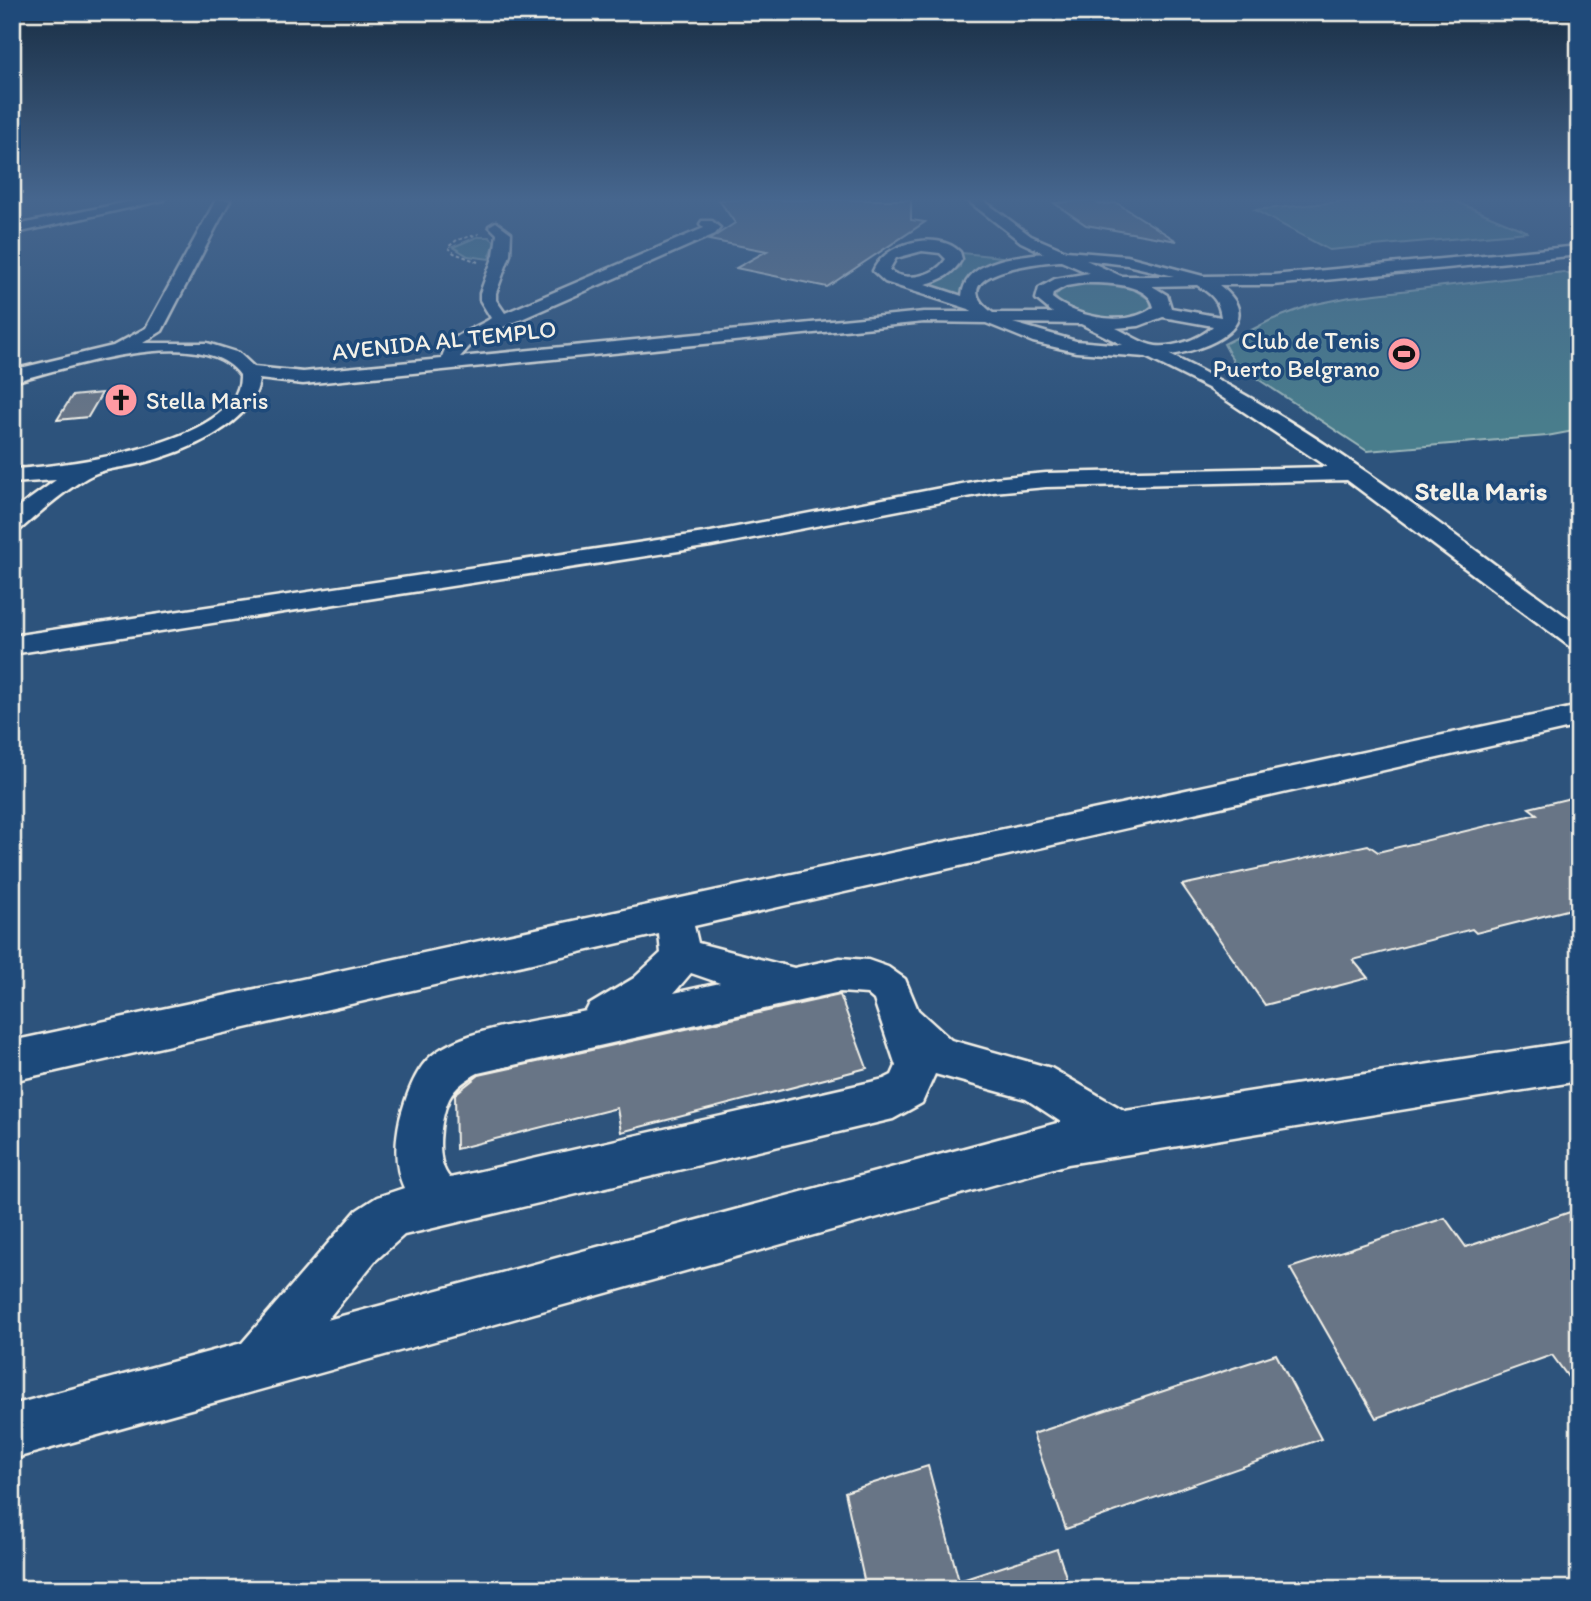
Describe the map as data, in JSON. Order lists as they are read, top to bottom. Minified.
{"streets":{"street":["AVENIDA AL TEMPLO"]},"districts":["Stella Maris"],"places":{"sports":["Club de Tenis Puerto Belgrano"],"church":["Stella Maris"]}}
